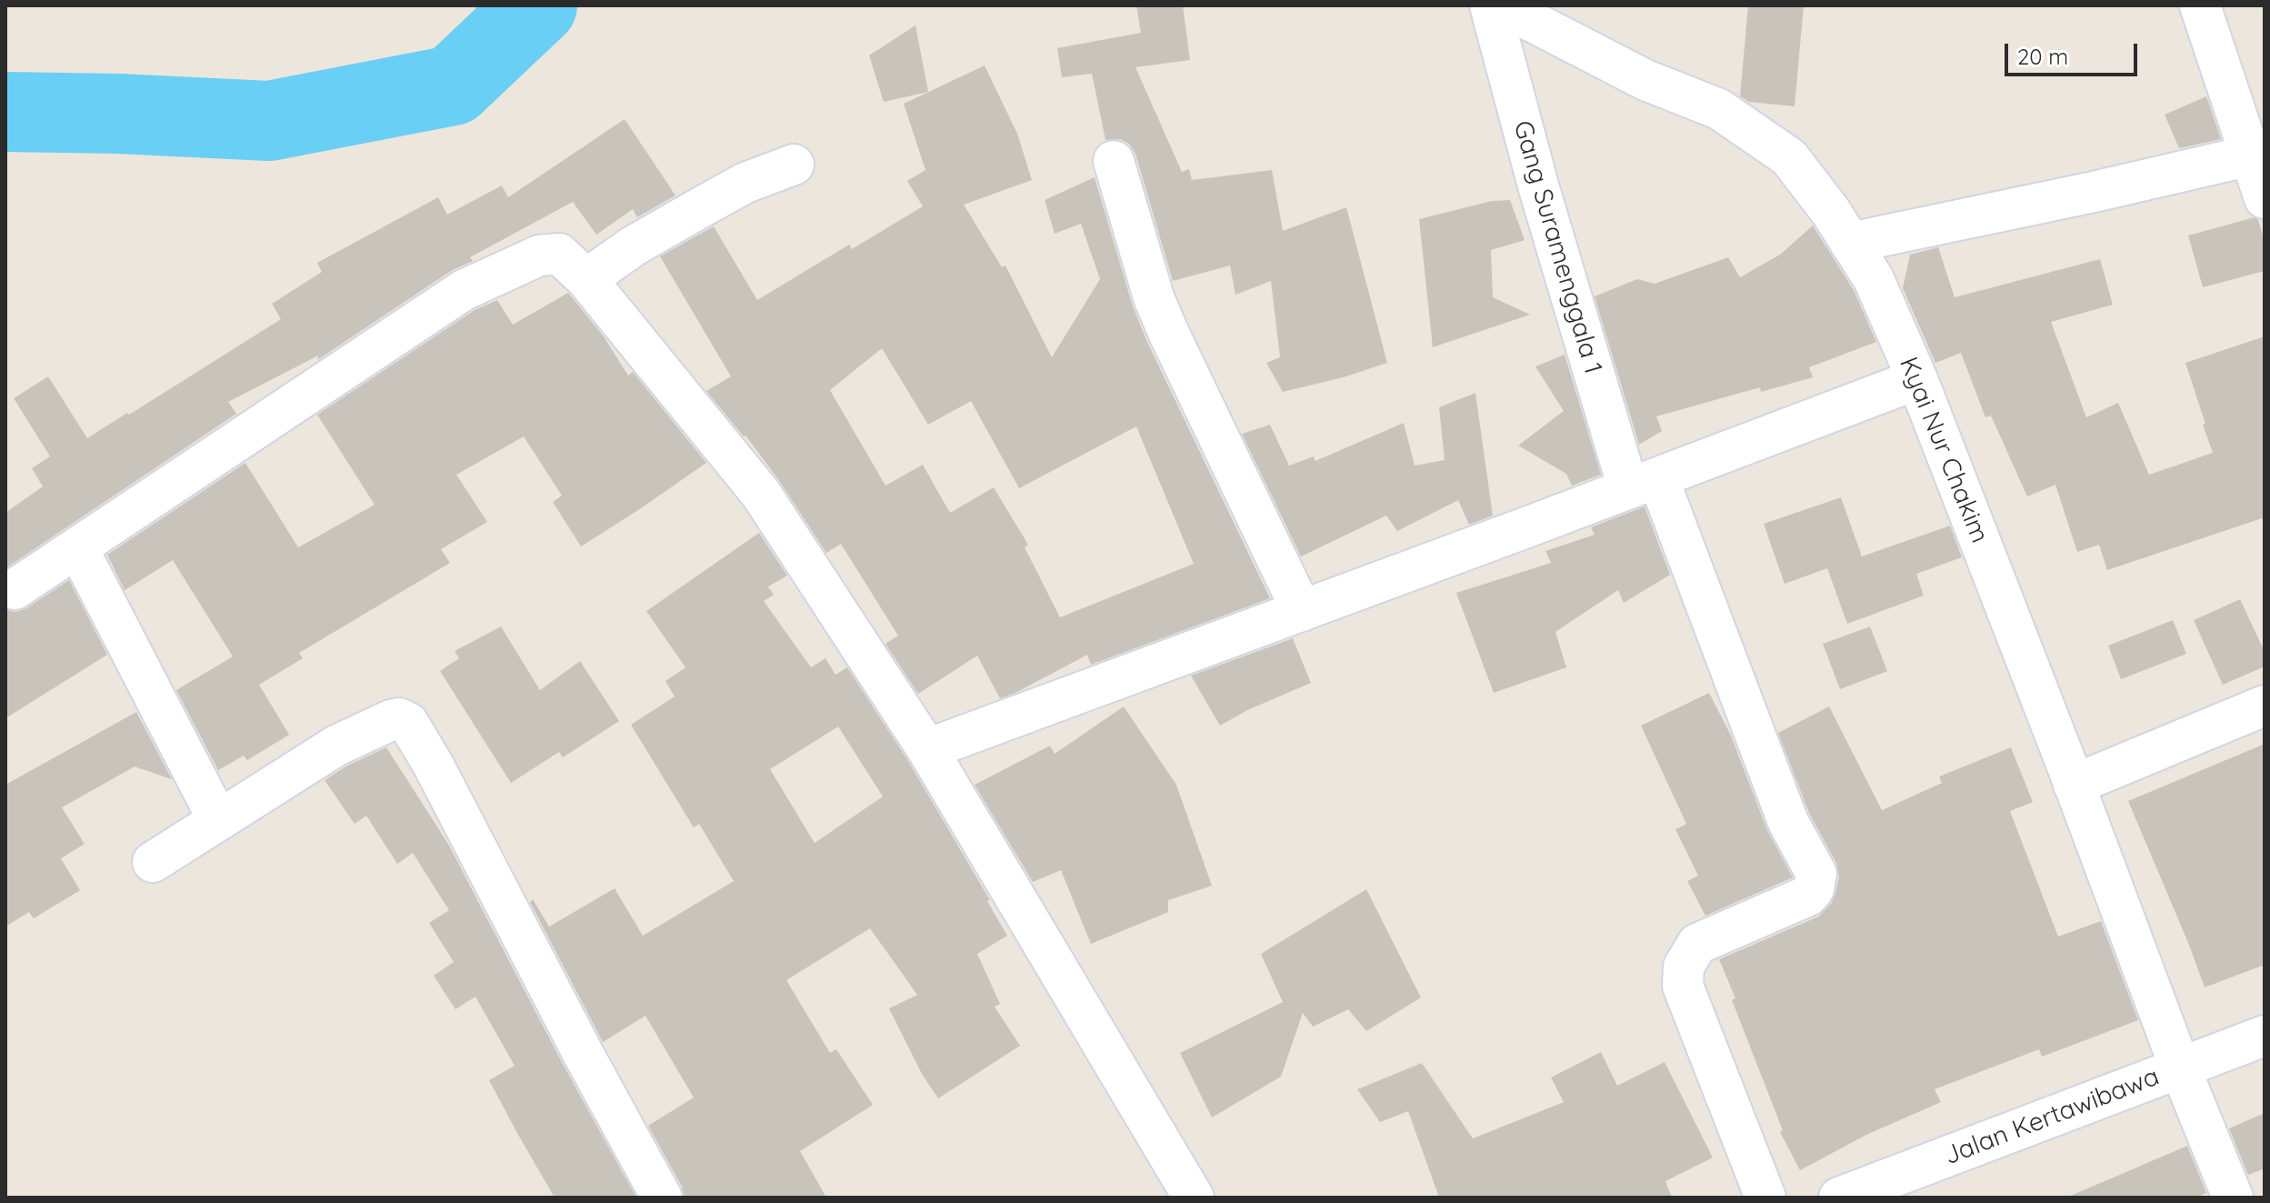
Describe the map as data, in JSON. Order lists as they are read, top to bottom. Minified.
{"streets":{"street":["Gang Suramenggala 1","Kyai Nur Chakim","Jalan Kertawibawa"]},"crossings":[["Kyai Nur Chakim","Jalan Kertawibawa"]],"scale_bar":"20 m"}
